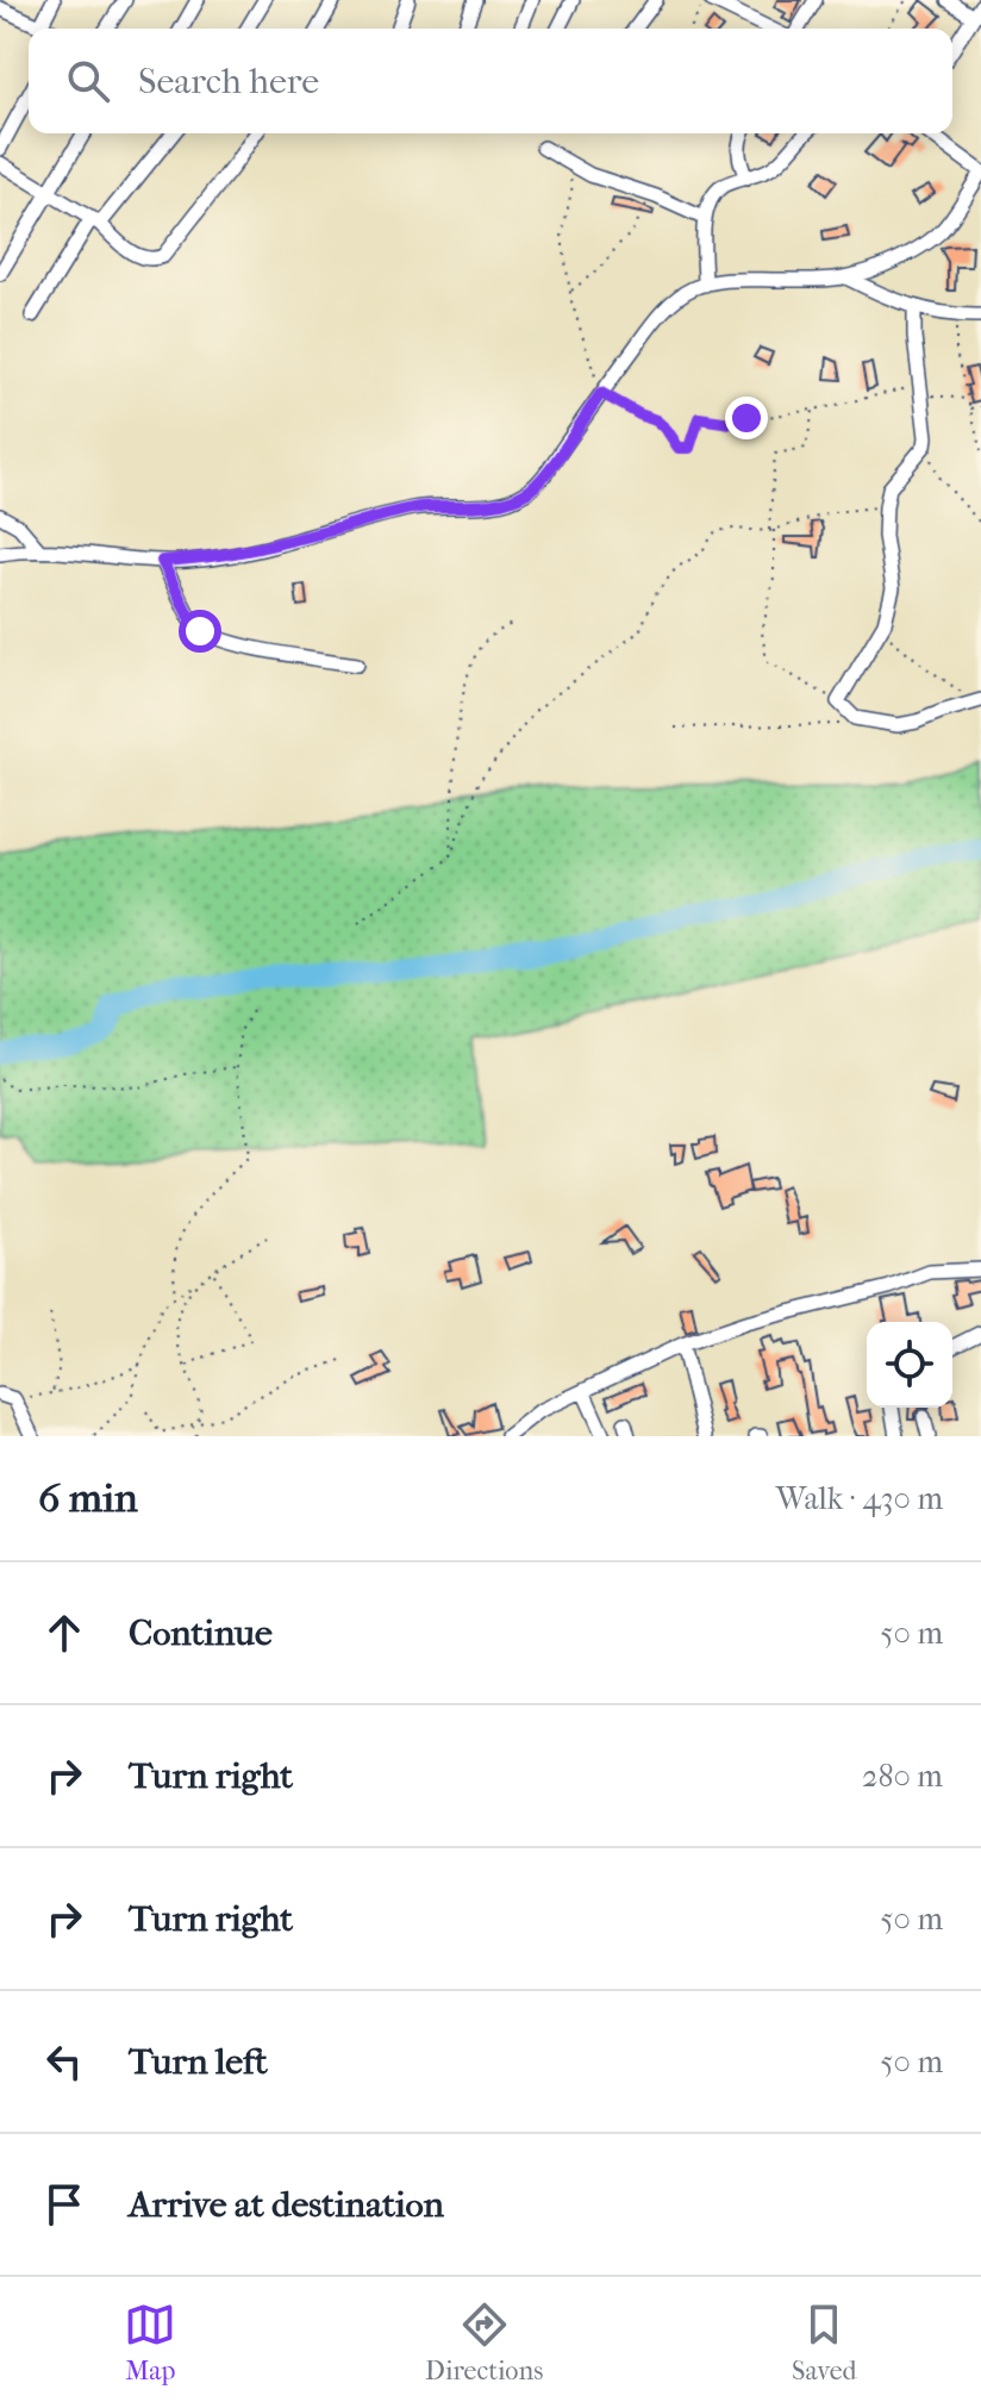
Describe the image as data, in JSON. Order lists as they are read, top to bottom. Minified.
{"page":{"search":"Search here","heading":["6 min","Walk · 430 m"],"list":[["Continue","50 m"],["Turn right","280 m"],["Turn right","50 m"],["Turn left","50 m"],"Arrive at destination"],"nav":["Map","Directions","Saved"]}}
